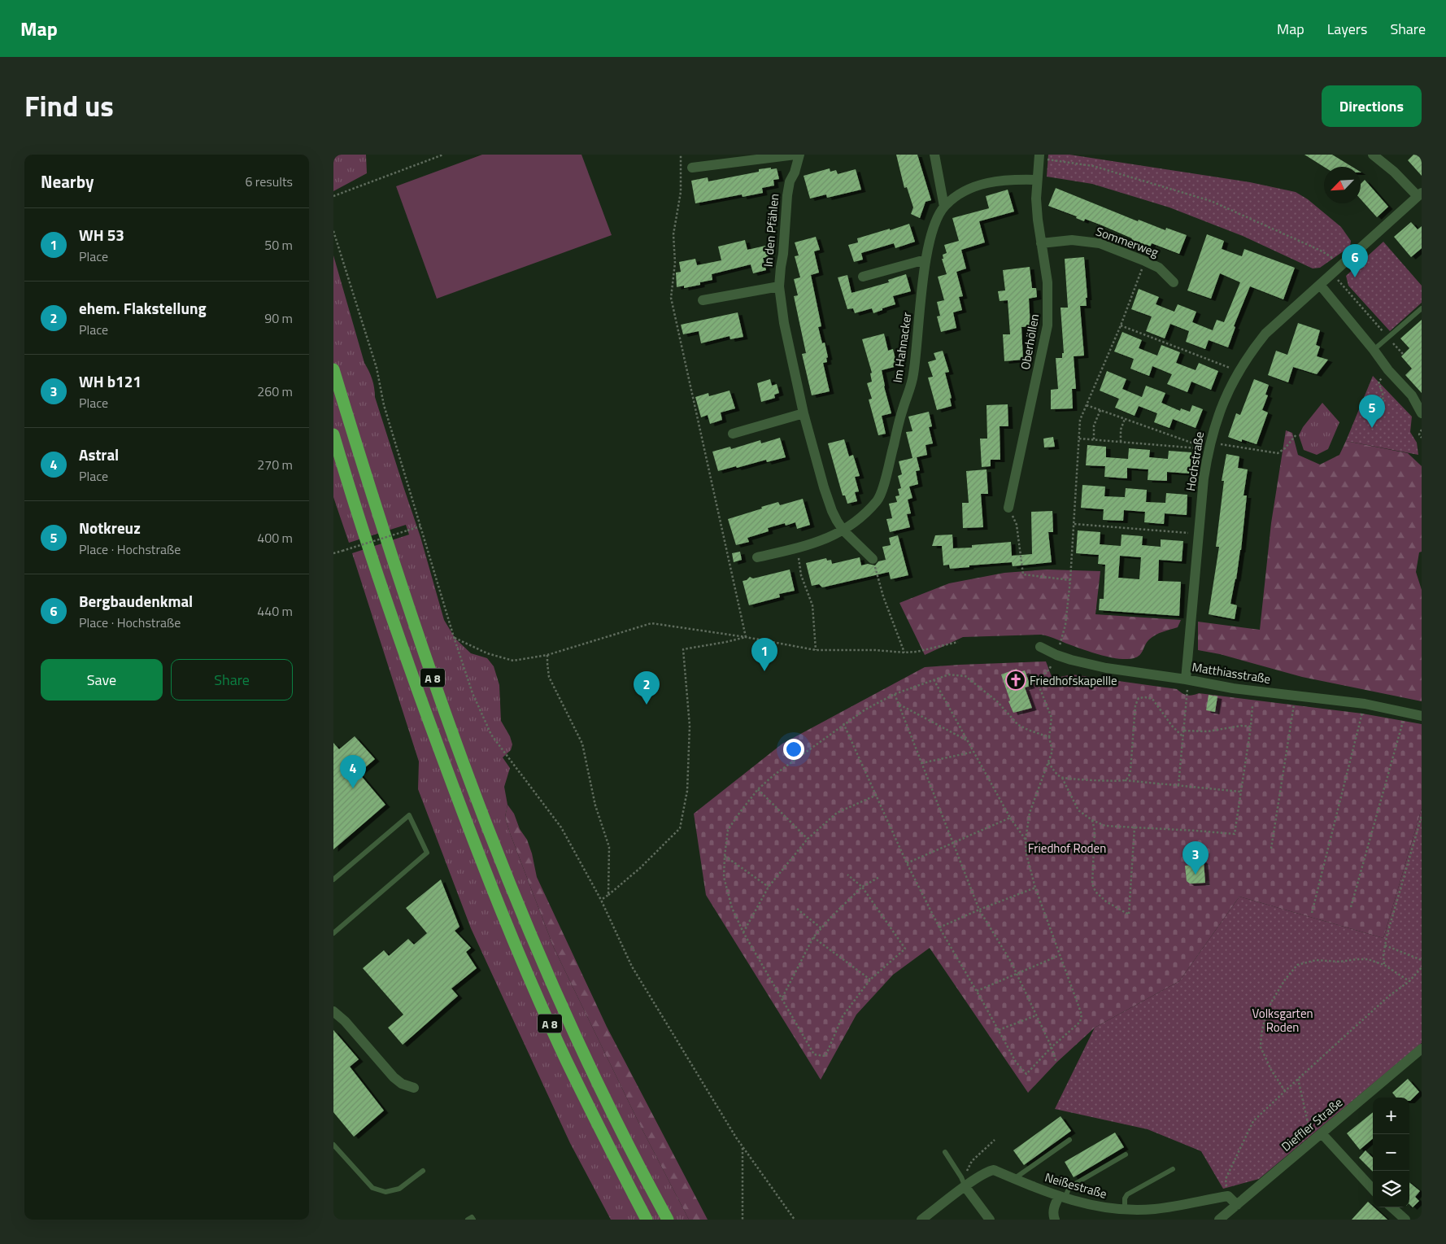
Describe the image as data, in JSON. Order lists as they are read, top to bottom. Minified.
{"streets":{"highway":["A 8"],"street":["In den Pfählen","Sommerweg","Oberhöllen","Im Hahnacker","Hochstraße","Matthiasstraße","Dieffler Straße","Neißestraße"]},"crossings":[["In den Pfählen","Im Hahnacker"],["Sommerweg","Oberhöllen"],["Oberhöllen","Im Hahnacker"],["Hochstraße","Matthiasstraße"],["Dieffler Straße","Neißestraße"]],"parks":["Friedhof Roden","Volksgarten Roden"],"places":{"church":["Friedhofskapellle"]},"north":"bottom left","page":{"header":"Map","nav":["Map","Layers","Share"],"title":"Find us","buttons":["Directions",["Save","Share"]],"heading":["Nearby","6 results"],"list":[{"mark":"1","name":"WH 53","note":"Place","value":"50 m"},{"mark":"2","name":"ehem. Flakstellung","note":"Place","value":"90 m"},{"mark":"3","name":"WH b121","note":"Place","value":"260 m"},{"mark":"4","name":"Astral","note":"Place","value":"270 m"},{"mark":"5","name":"Notkreuz","note":"Place · Hochstraße","value":"400 m"},{"mark":"6","name":"Bergbaudenkmal","note":"Place · Hochstraße","value":"440 m"}],"pins":["6","5","1","2","4","3"],"map_buttons":["+","−"]}}
